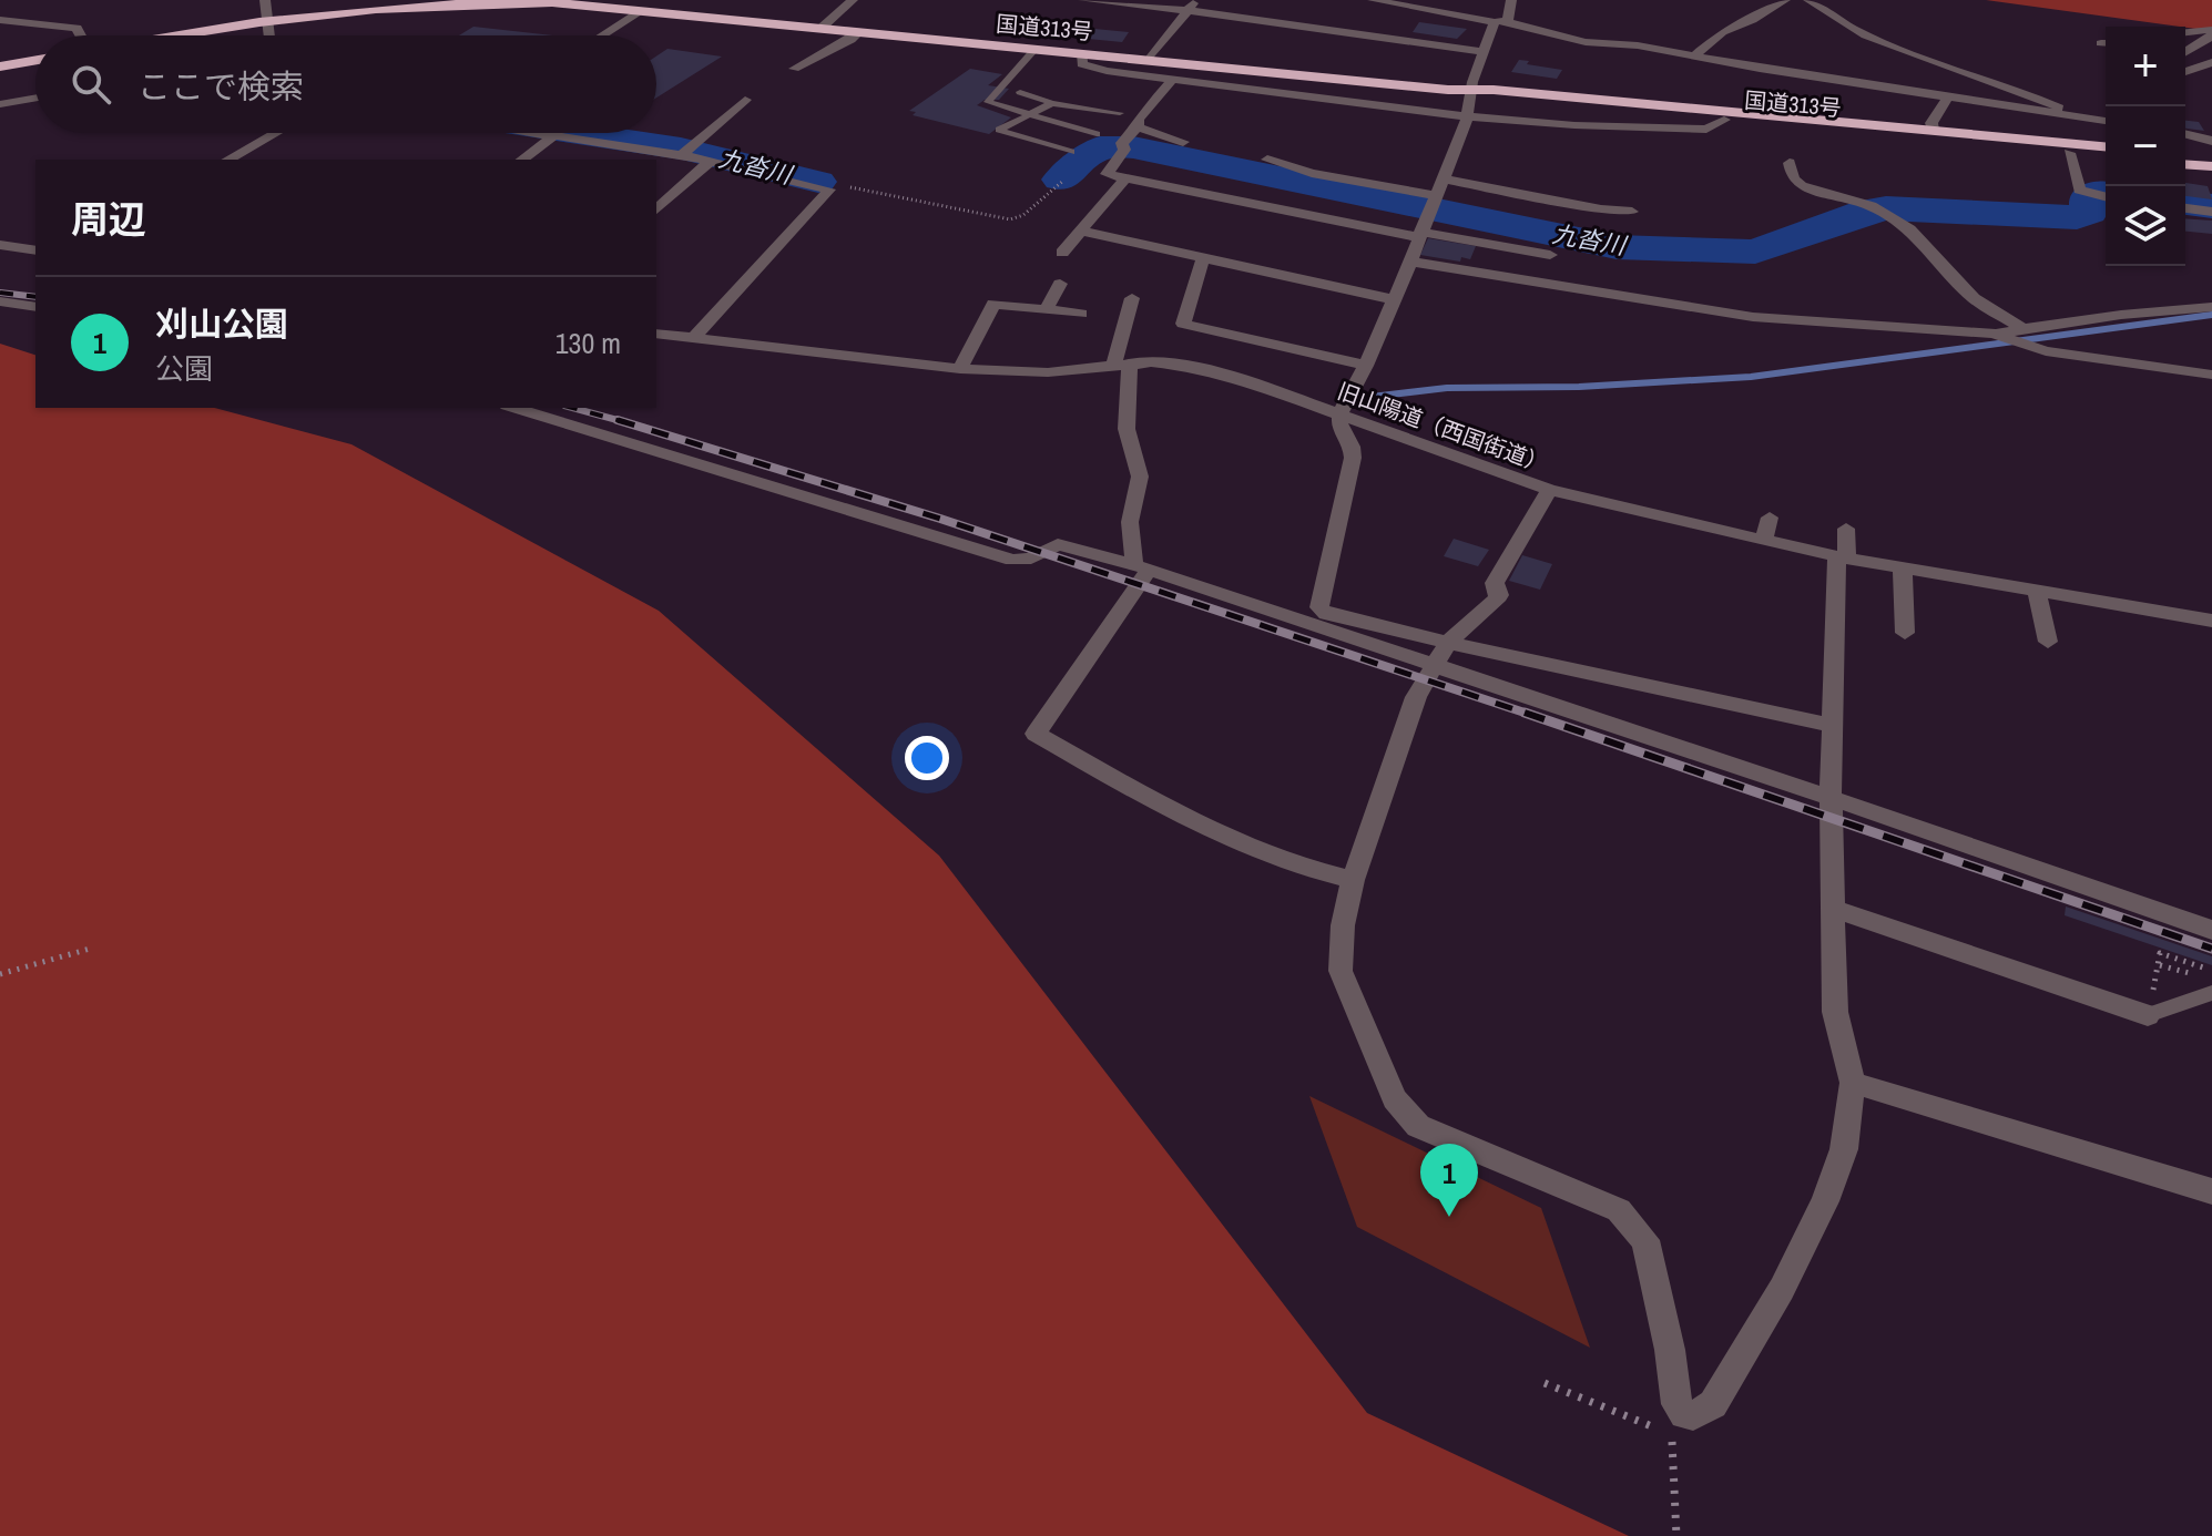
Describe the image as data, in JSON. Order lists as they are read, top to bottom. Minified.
{"streets":{"highway":["国道313号"],"street":["旧山陽道（西国街道）"]},"water":["九沓川"],"page":{"map_buttons":["+","−"],"search":"ここで検索","heading":"周辺","list":[{"mark":"1","name":"刈山公園","note":"公園","value":"130 m"}],"pins":"1"}}
